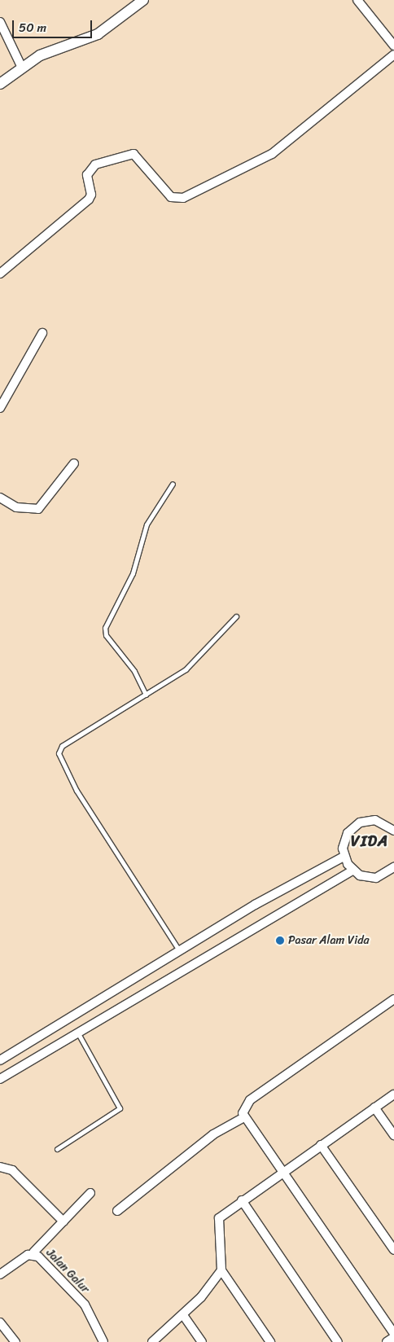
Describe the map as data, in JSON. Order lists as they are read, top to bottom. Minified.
{"streets":{"street":["Jalan Galur"]},"districts":["VIDA"],"places":["Pasar Alam Vida"],"scale_bar":"50 m"}
